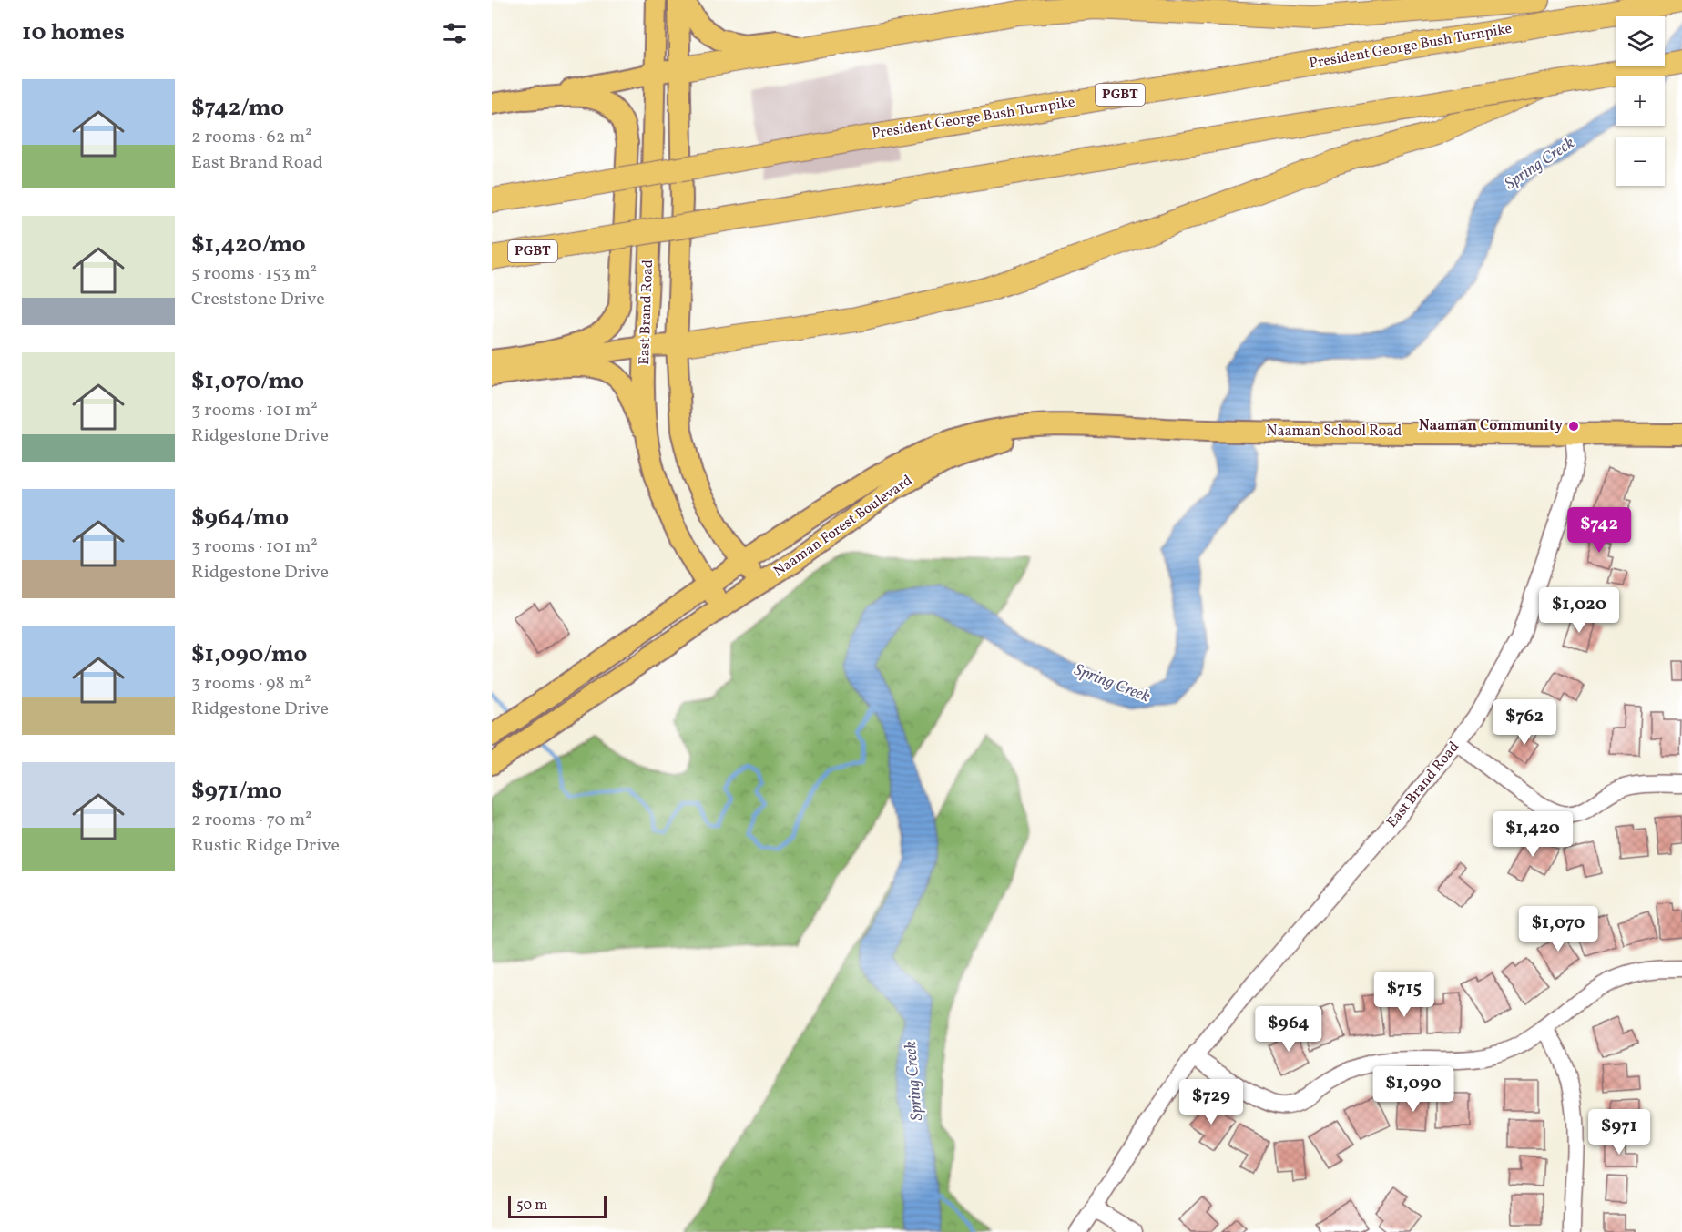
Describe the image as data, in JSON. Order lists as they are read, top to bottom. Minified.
{"streets":{"highway":["President George Bush Turnpike","PGBT"],"main road":["East Brand Road","Naaman School Road","Naaman Forest Boulevard"]},"crossings":[["East Brand Road","Naaman School Road"],["East Brand Road","Naaman Forest Boulevard"],["Naaman School Road","Naaman Forest Boulevard"]],"water":["Spring Creek"],"places":["Naaman Community"],"scale_bar":"50 m","page":{"heading":"10 homes","map_buttons":["+","−"],"list":[{"name":"$742/mo","note":"2 rooms · 62 m² · East Brand Road"},{"name":"$1,420/mo","note":"5 rooms · 153 m² · Creststone Drive"},{"name":"$1,070/mo","note":"3 rooms · 101 m² · Ridgestone Drive"},{"name":"$964/mo","note":"3 rooms · 101 m² · Ridgestone Drive"},{"name":"$1,090/mo","note":"3 rooms · 98 m² · Ridgestone Drive"},{"name":"$971/mo","note":"2 rooms · 70 m² · Rustic Ridge Drive"}],"price":["$742","$1,020","$762","$1,420","$1,070","$715","$964","$1,090","$729","$971"],"scale":"50 m"}}
